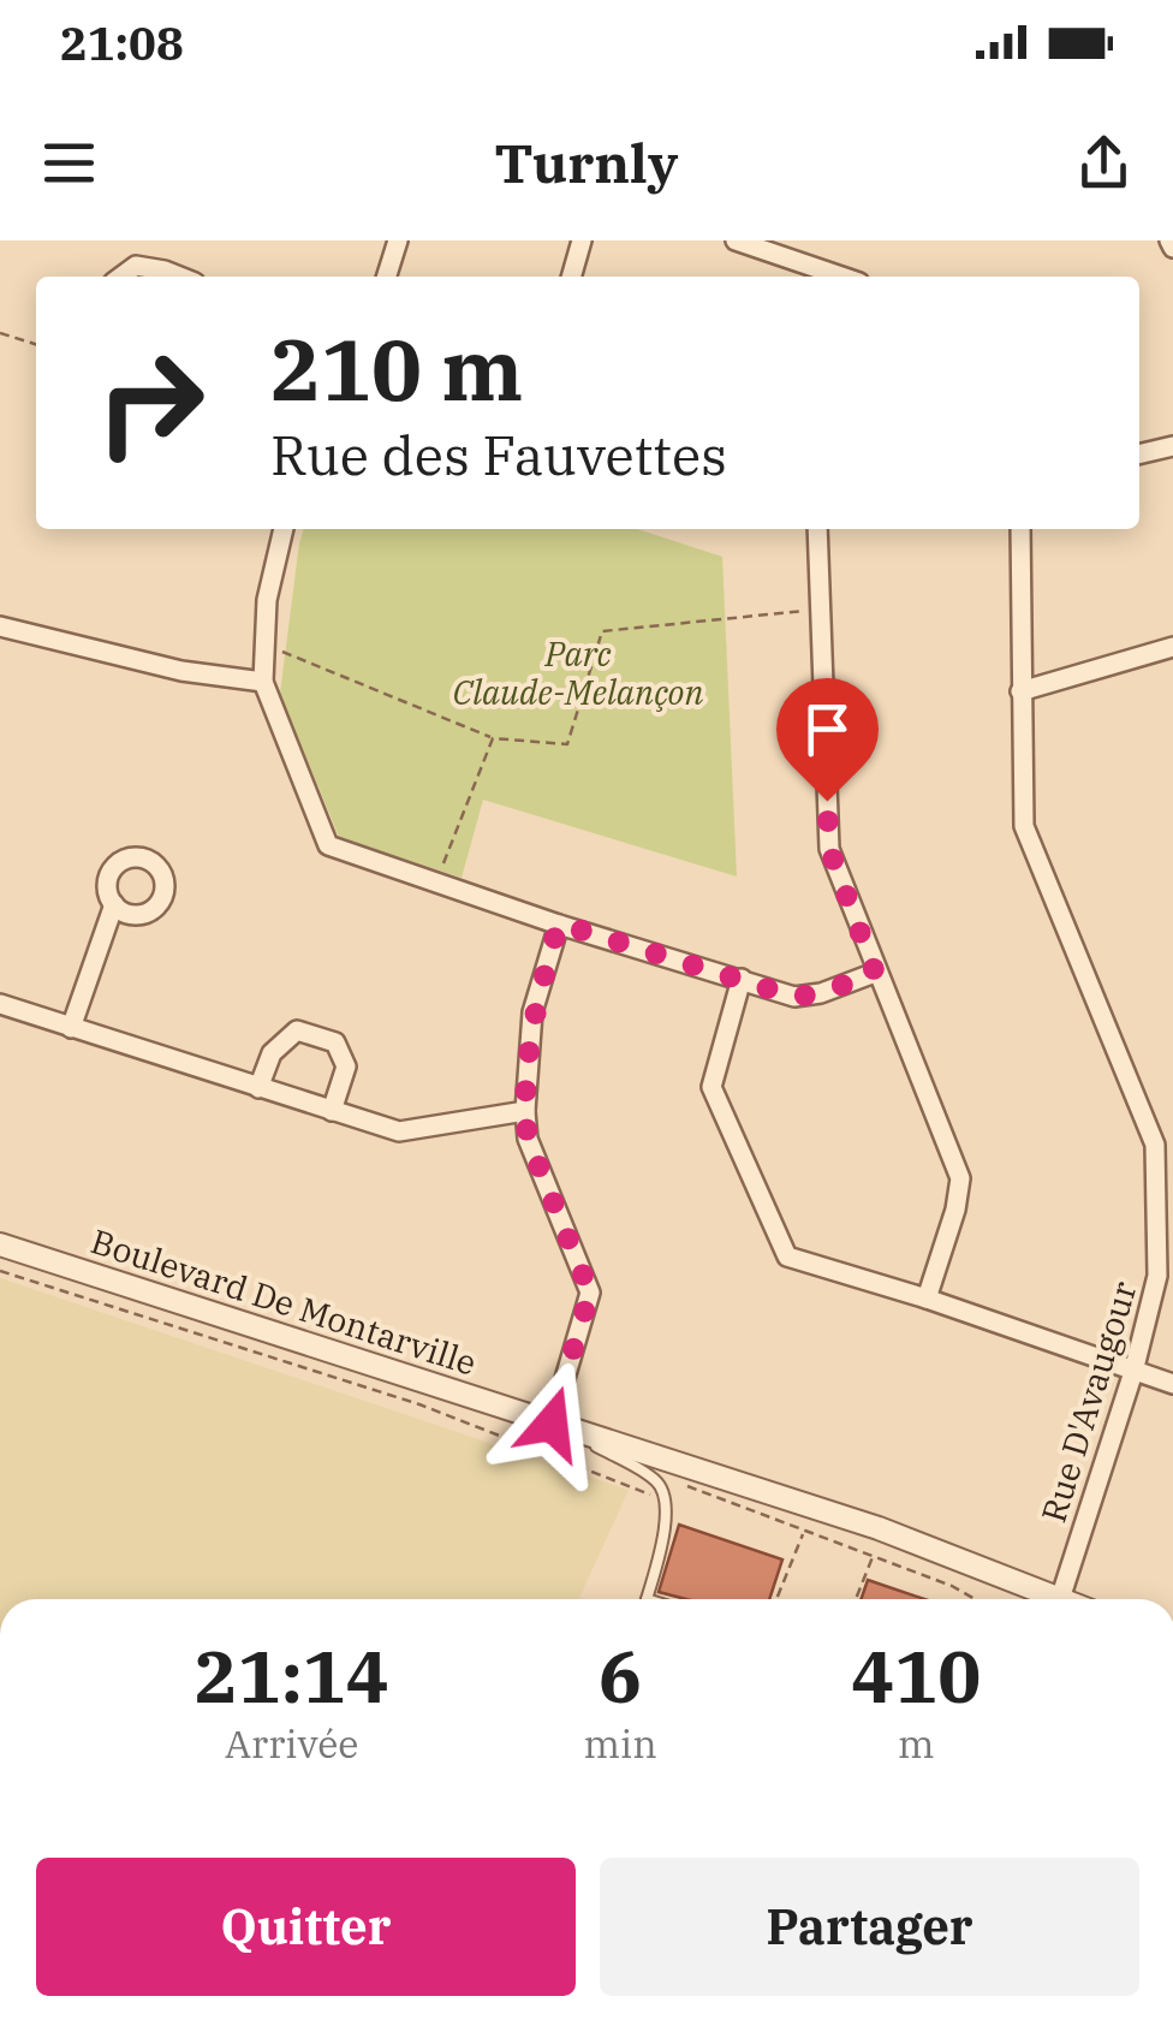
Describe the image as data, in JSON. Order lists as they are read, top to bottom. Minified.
{"streets":{"street":["Boulevard De Montarville","Rue D'Avaugour"]},"parks":["Parc Claude-Melançon"],"page":{"status":"21:08","header":"Turnly","turn":["210 m","Rue des Fauvettes"],"eta":["21:14","Arrivée","6","min","410","m"],"buttons":["Quitter","Partager"]}}
